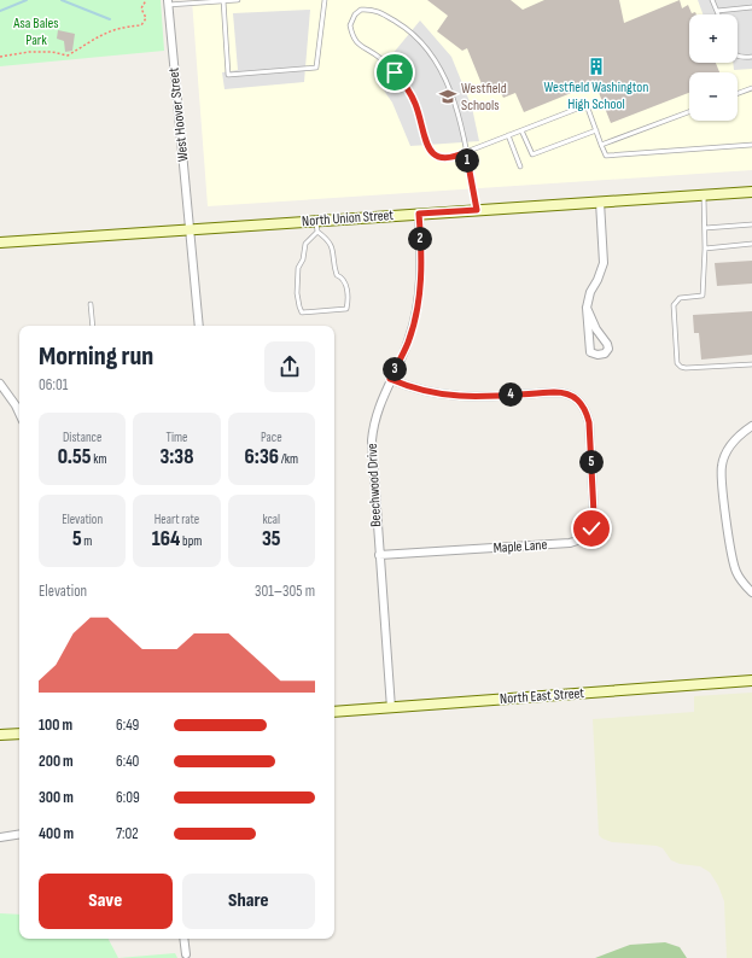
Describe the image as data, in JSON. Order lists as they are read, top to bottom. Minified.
{"streets":{"street":["West Hoover Street","North Union Street","Beechwood Drive","Maple Lane","North East Street"]},"crossings":[["West Hoover Street","North Union Street"],["North Union Street","Beechwood Drive"],["Beechwood Drive","Maple Lane"],["Beechwood Drive","North East Street"]],"parks":["Asa Bales Park"],"places":{"building":["Westfield Washington High School"],"school or university":["Westfield Schools"]},"page":{"map_buttons":["+","−"],"pins":["1","2","3","4","5"],"heading":["Morning run","06:01"],"stats":[["Distance","0.55 km"],["Time","3:38"],["Pace","6:36 /km"],["Elevation","5 m"],["Heart rate","164 bpm"],["kcal","35"]],"chart":["Elevation","301–305 m"],"list":[{"name":"100 m","note":"6:49"},{"name":"200 m","note":"6:40"},{"name":"300 m","note":"6:09"},{"name":"400 m","note":"7:02"}],"buttons":["Save","Share"]}}
